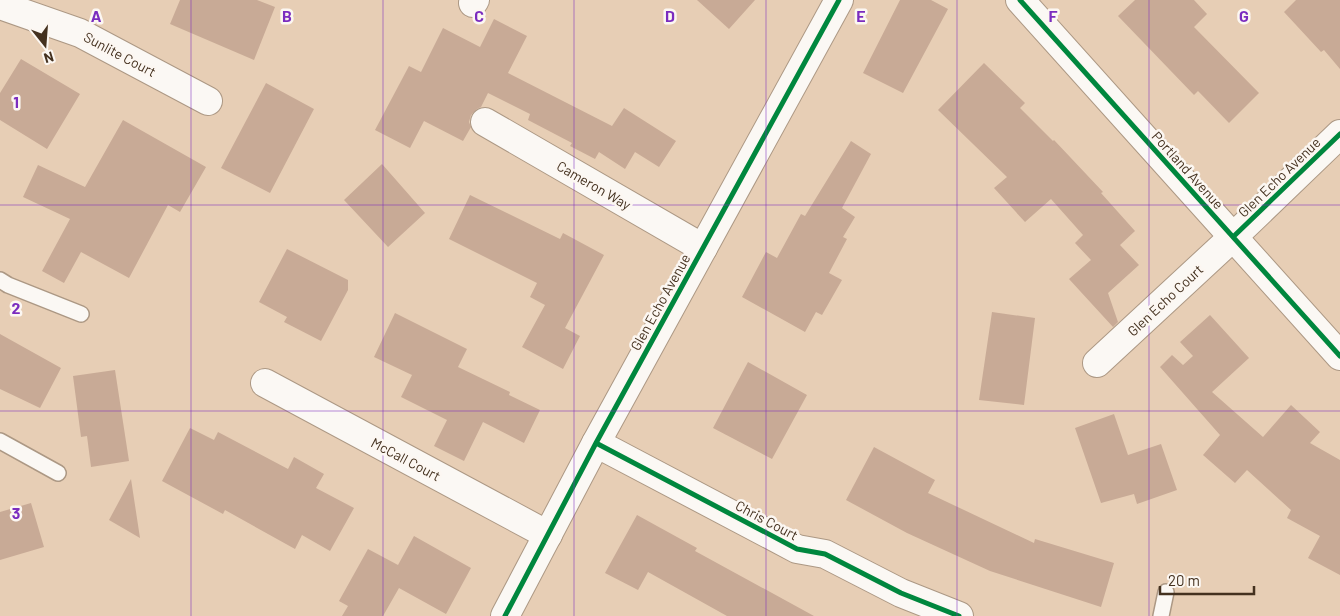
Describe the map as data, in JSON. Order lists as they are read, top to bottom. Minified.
{"streets":{"street":["Sunlite Court","Portland Avenue","Glen Echo Avenue","Cameron Way","Glen Echo Court","McCall Court","Chris Court"]},"crossings":[["Portland Avenue","Glen Echo Avenue"],["Portland Avenue","Glen Echo Court"],["Glen Echo Avenue","Cameron Way"],["Glen Echo Avenue","Glen Echo Court"],["Glen Echo Avenue","McCall Court"],["Glen Echo Avenue","Chris Court"]],"scale_bar":"20 m","north":"bottom","grid":{"columns":["A","B","C","D","E","F","G"],"rows":["1","2","3"]}}
